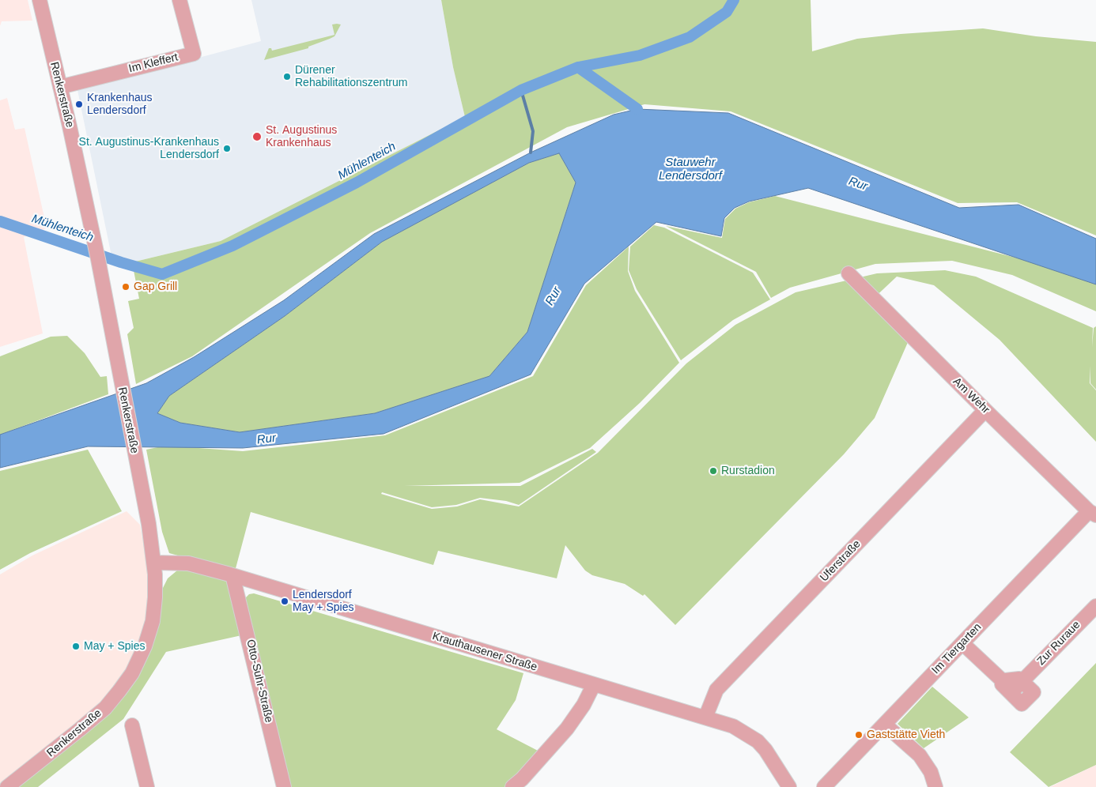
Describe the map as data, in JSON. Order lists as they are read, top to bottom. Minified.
{"streets":{"street":["Im Kleffert","Renkerstraße","Am Wehr","Uferstraße","Zur Ruraue","Im Tiergarten","Krauthausener Straße","Otto-Suhr-Straße"]},"crossings":[["Im Kleffert","Renkerstraße"],["Renkerstraße","Krauthausener Straße"],["Am Wehr","Uferstraße"],["Am Wehr","Im Tiergarten"],["Uferstraße","Krauthausener Straße"],["Zur Ruraue","Im Tiergarten"],["Krauthausener Straße","Otto-Suhr-Straße"]],"water":["Mühlenteich","Stauwehr Lendersdorf","Rur"],"places":["Dürener Rehabilitationszentrum","Krankenhaus Lendersdorf","St. Augustinus Krankenhaus","St. Augustinus-Krankenhaus Lendersdorf","Gap Grill","Rurstadion","Lendersdorf May + Spies","May + Spies","Gaststätte Vieth"]}
